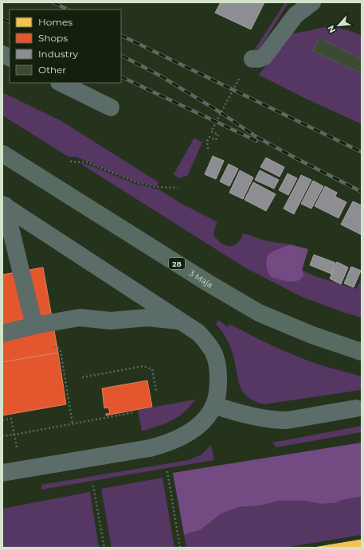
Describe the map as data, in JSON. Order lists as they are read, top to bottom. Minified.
{"streets":{"main road":["28","3 Maja"]},"legend":["Homes","Shops","Industry","Other"],"north":"bottom left"}
